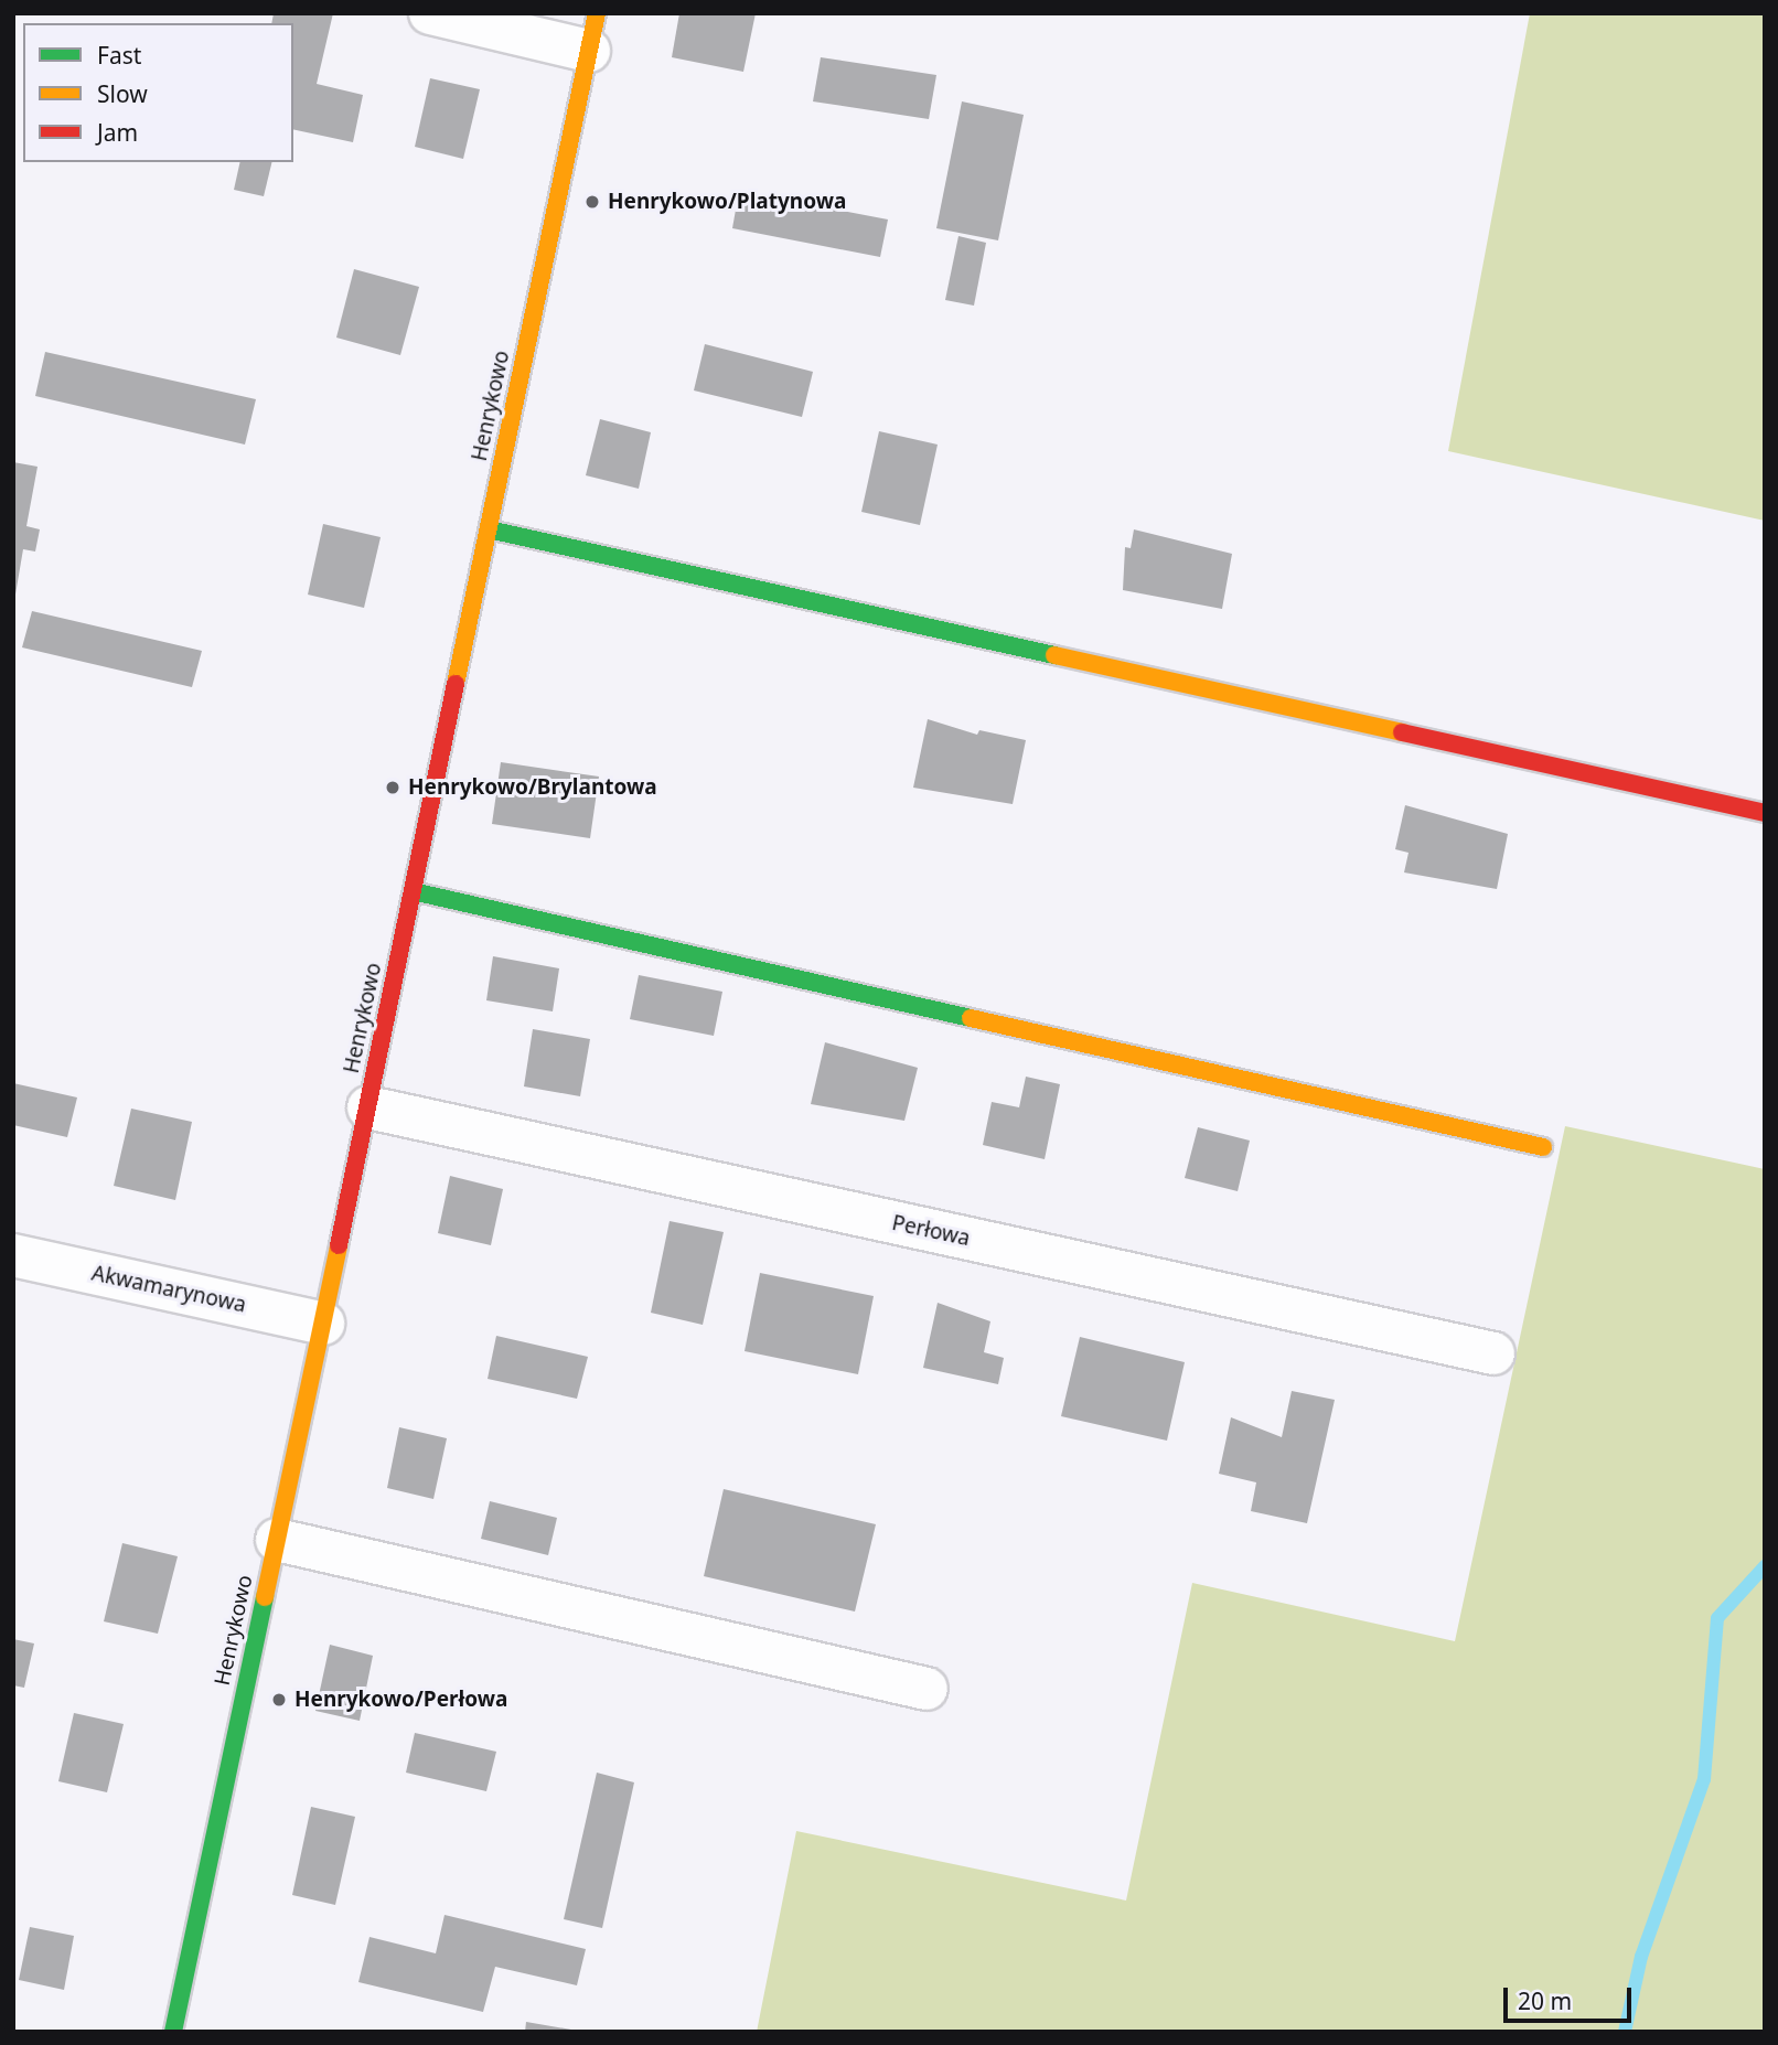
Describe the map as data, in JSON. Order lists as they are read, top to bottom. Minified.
{"streets":{"street":["Henrykowo","Perłowa","Akwamarynowa"]},"crossings":[["Henrykowo","Perłowa"],["Henrykowo","Akwamarynowa"]],"places":["Henrykowo/Platynowa","Henrykowo/Brylantowa","Henrykowo/Perłowa"],"legend":["Fast","Slow","Jam"],"scale_bar":"20 m"}
